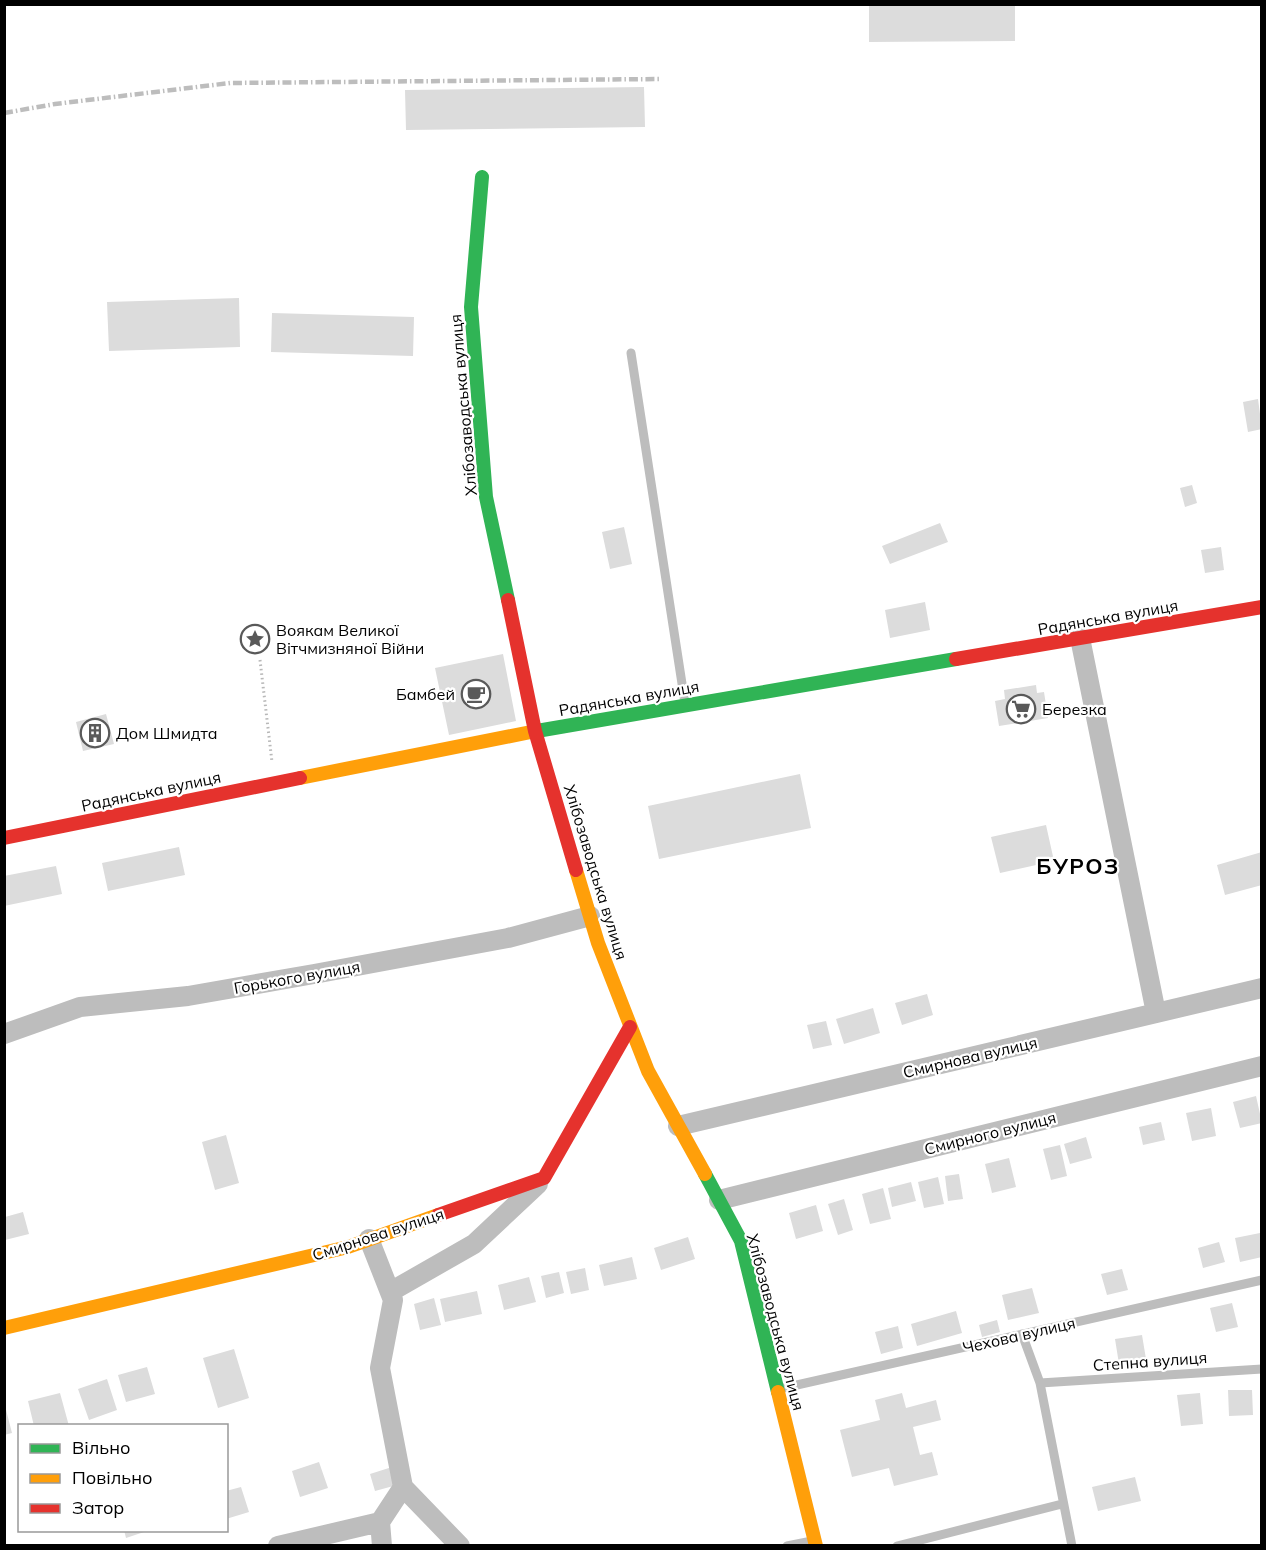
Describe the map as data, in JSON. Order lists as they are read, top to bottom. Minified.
{"streets":{"street":["Хлібозаводська вулиця","Радянська вулиця","Горького вулиця","Смирнова вулиця","Смирного вулиця"],"lane":["Чехова вулиця","Степна вулиця"]},"crossings":[["Хлібозаводська вулиця","Радянська вулиця"],["Хлібозаводська вулиця","Горького вулиця"],["Хлібозаводська вулиця","Смирнова вулиця"],["Хлібозаводська вулиця","Смирного вулиця"],["Хлібозаводська вулиця","Чехова вулиця"]],"districts":["БУРОЗ"],"places":{"place":["Воякам Великої Вітчмизняної Війни"],"cafe":["Бамбей"],"supermarket":["Березка"],"building":["Дом Шмидта"]},"legend":["Вільно","Повільно","Затор"]}
